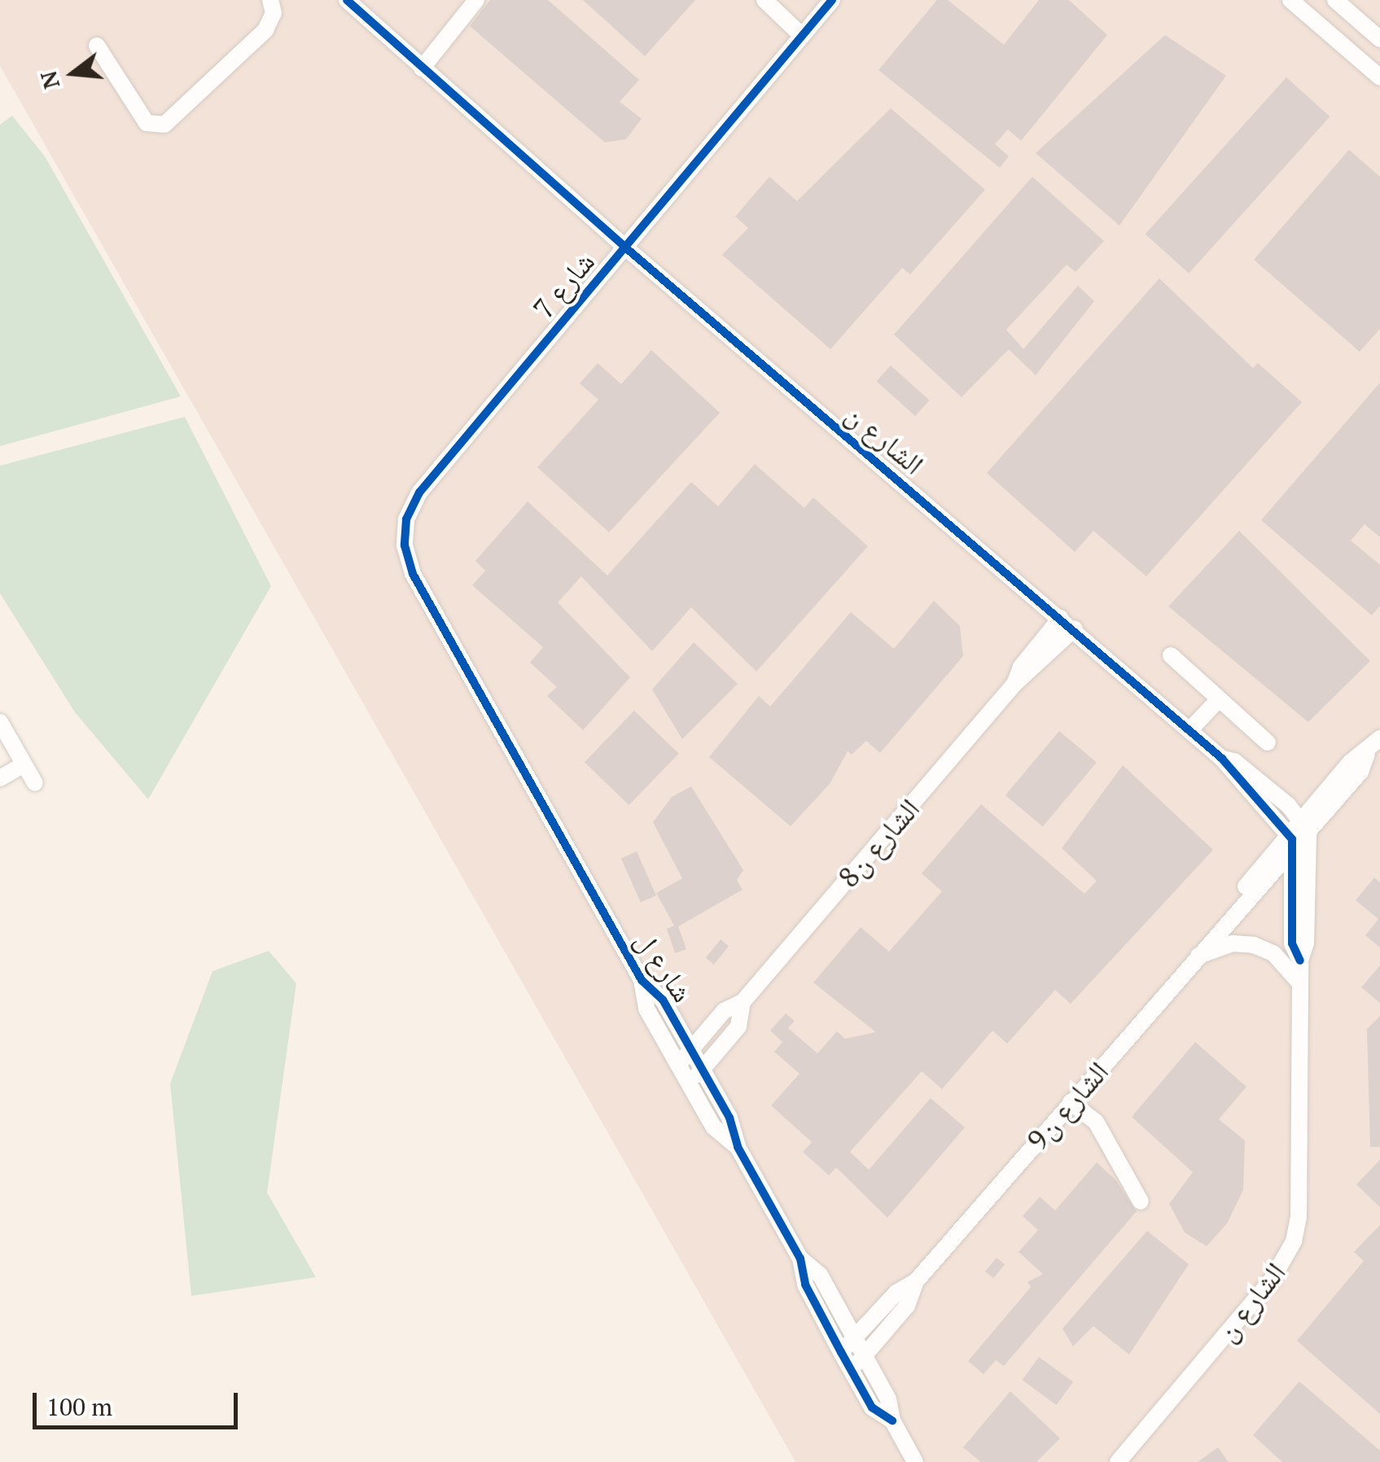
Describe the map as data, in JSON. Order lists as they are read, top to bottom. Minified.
{"streets":{"street":["شارع 7","الشارع ن","الشارع ن8","شارع ل","الشارع ن9"]},"crossings":[["شارع 7","الشارع ن"],["شارع 7","شارع ل"],["الشارع ن","الشارع ن8"],["الشارع ن","الشارع ن9"],["الشارع ن8","شارع ل"],["شارع ل","الشارع ن9"]],"scale_bar":"100 m","north":"left"}
